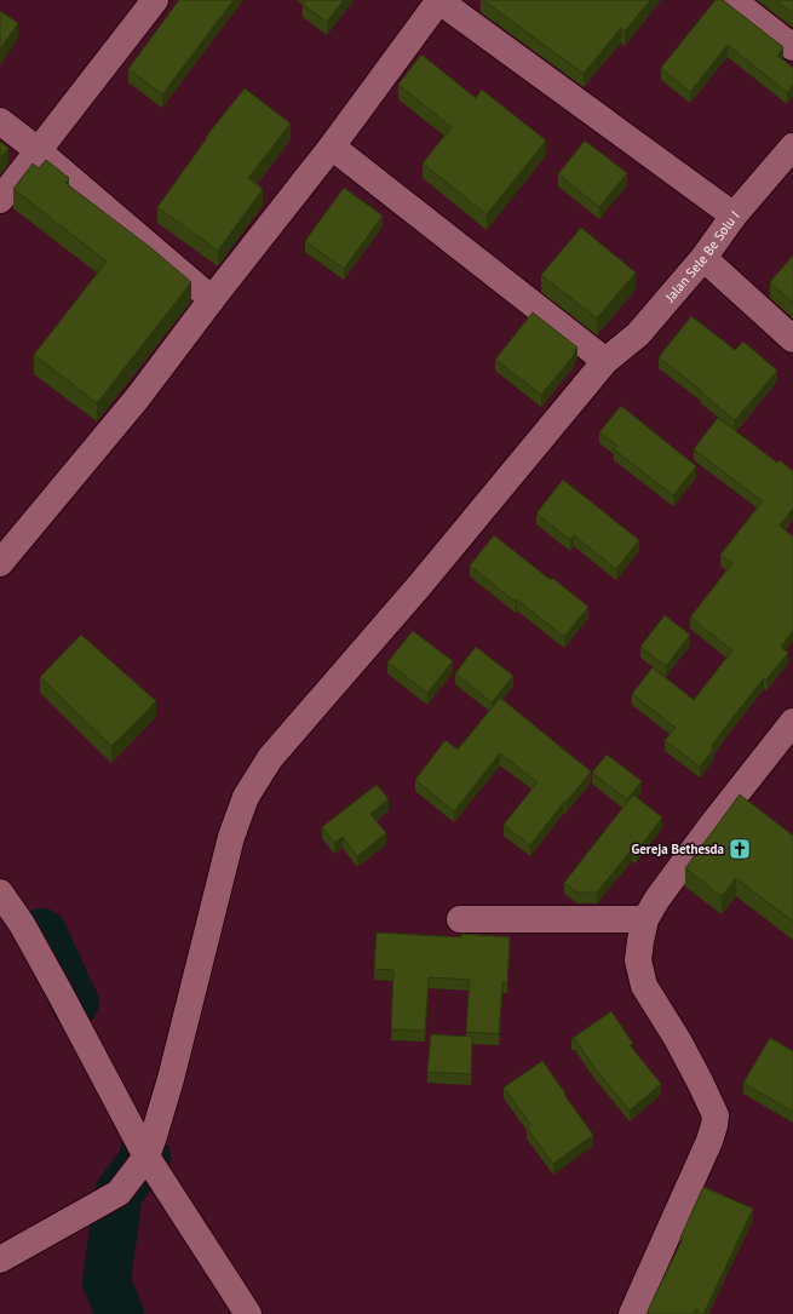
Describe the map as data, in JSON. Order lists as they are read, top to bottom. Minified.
{"streets":{"street":["Jalan Sele Be Solu I"]},"places":{"church":["Gereja Bethesda"]}}
